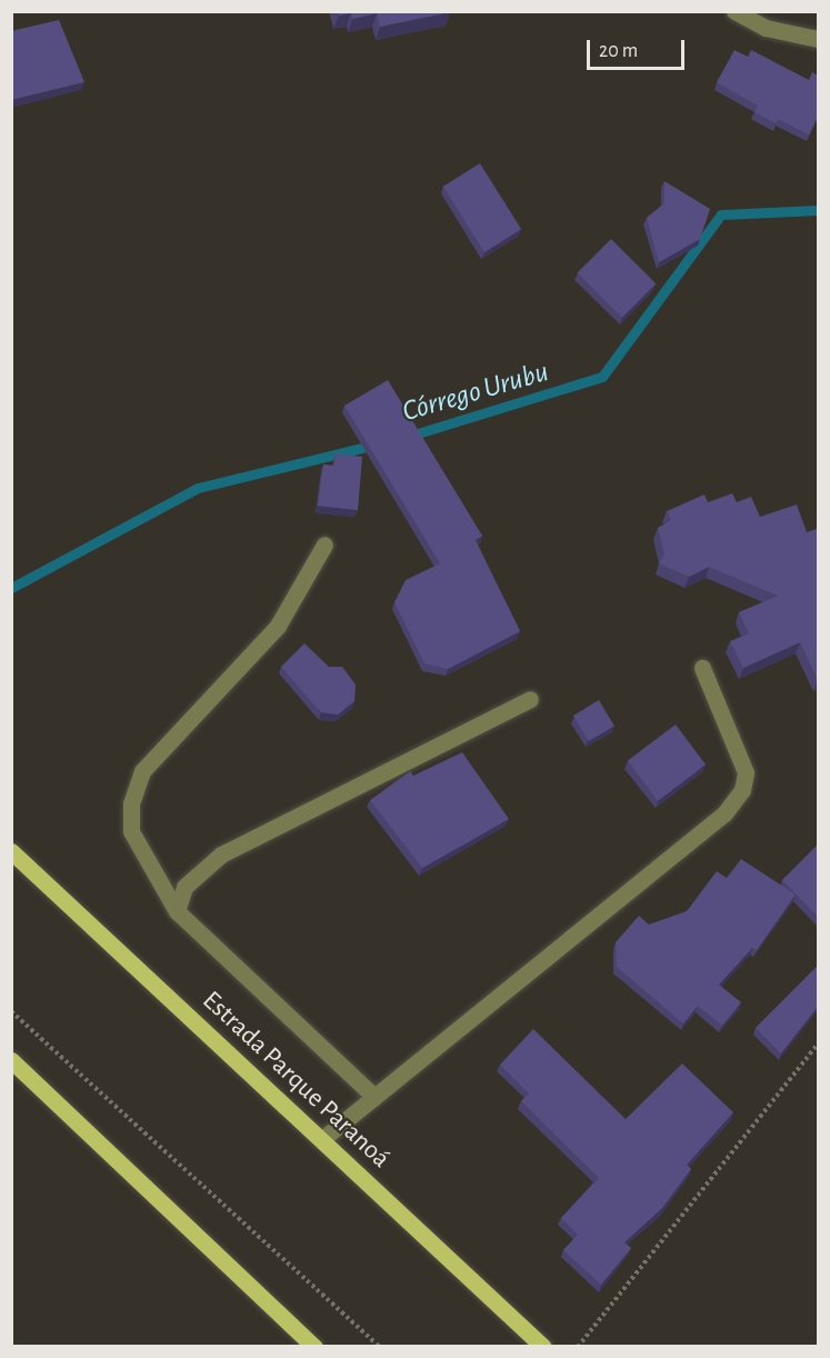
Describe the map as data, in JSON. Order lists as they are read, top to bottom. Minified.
{"streets":{"main road":["Estrada Parque Paranoá"]},"water":["Córrego Urubu"],"scale_bar":"20 m"}
